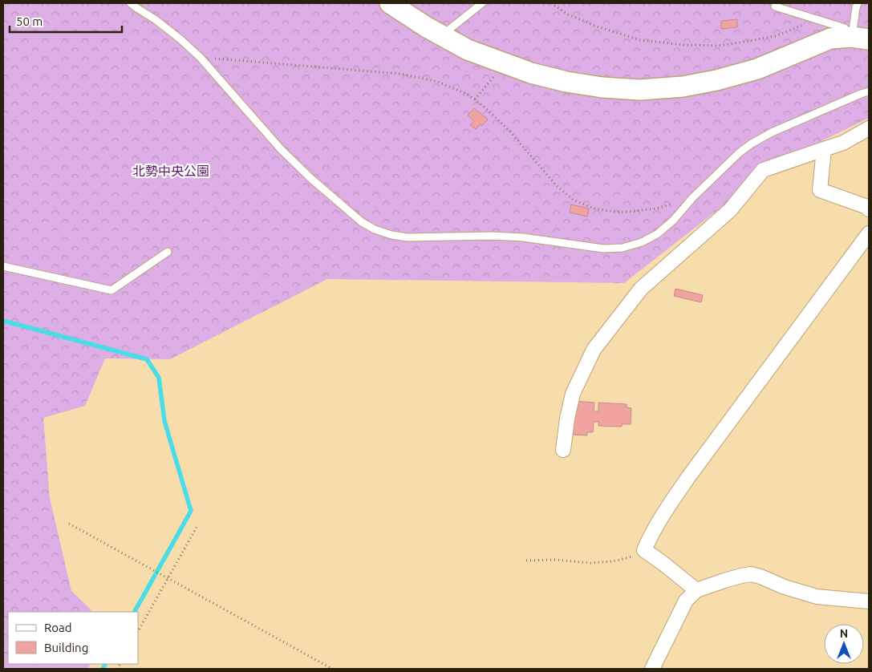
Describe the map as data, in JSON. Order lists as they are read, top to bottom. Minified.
{"parks":["北勢中央公園"],"legend":["Road","Building"],"scale_bar":"50 m","north":"top"}
